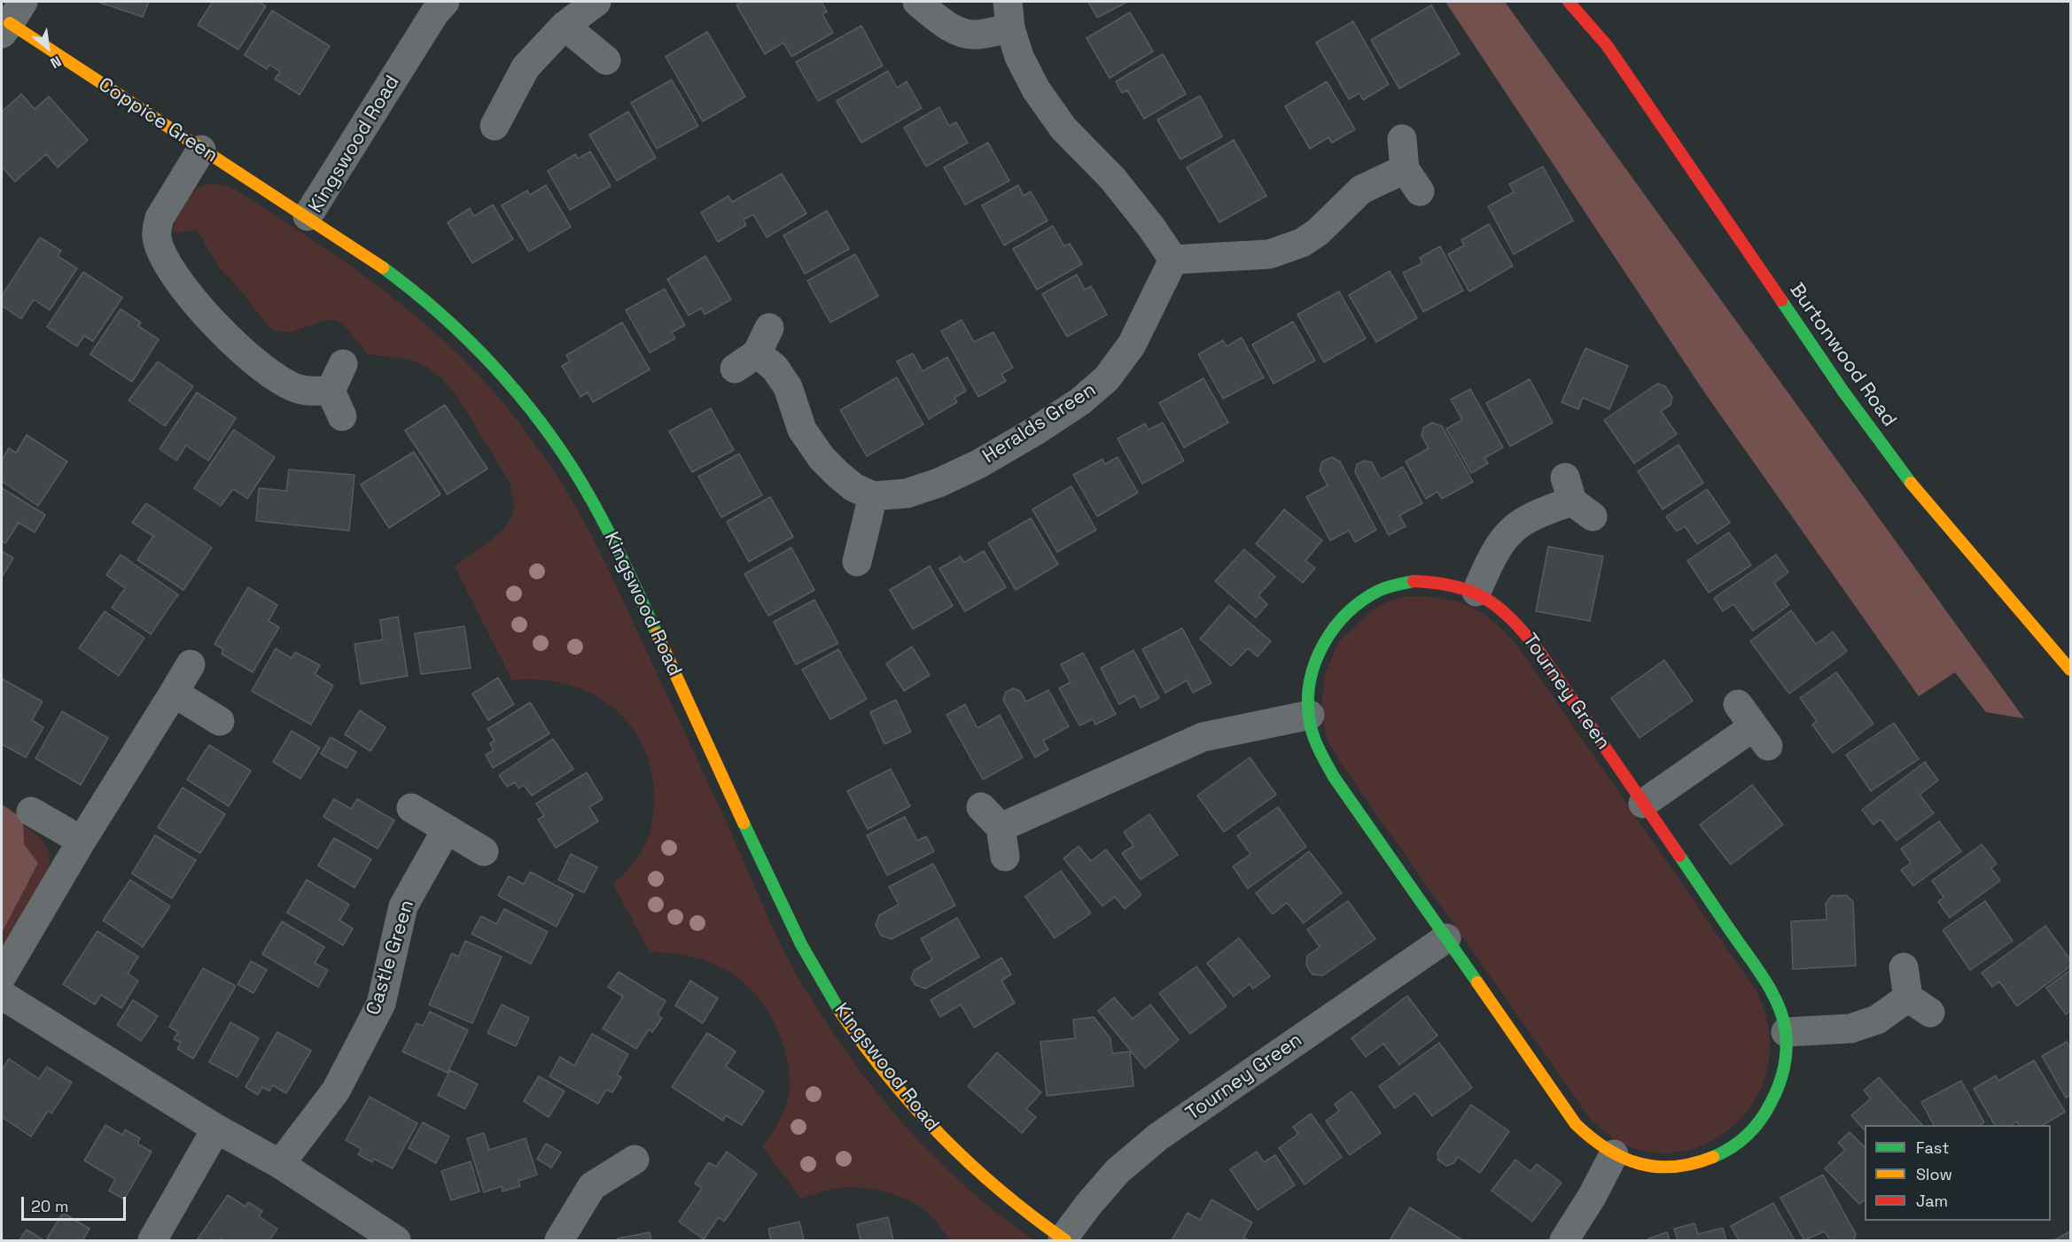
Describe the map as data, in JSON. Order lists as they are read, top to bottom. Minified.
{"streets":{"street":["Coppice Green","Kingswood Road","Burtonwood Road","Heralds Green","Tourney Green","Castle Green"]},"crossings":[["Coppice Green","Kingswood Road"],["Kingswood Road","Tourney Green"]],"legend":["Fast","Slow","Jam"],"scale_bar":"20 m","north":"bottom right"}
